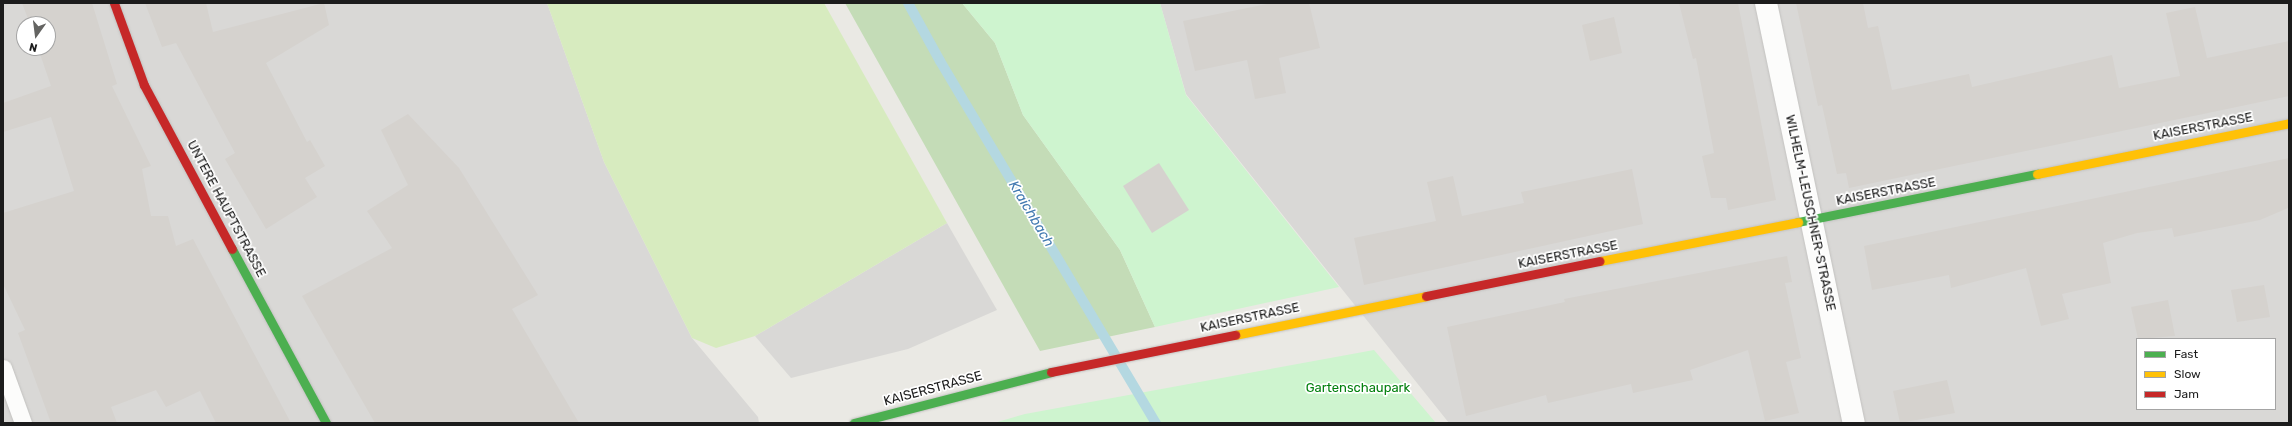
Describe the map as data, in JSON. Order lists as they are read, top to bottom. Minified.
{"streets":{"street":["KAISERSTRASSE","UNTERE HAUPTSTRASSE","WILHELM-LEUSCHNER-STRASSE"]},"crossings":[["KAISERSTRASSE","WILHELM-LEUSCHNER-STRASSE"]],"water":["Kraichbach"],"parks":["Gartenschaupark"],"legend":["Fast","Slow","Jam"],"north":"bottom"}
